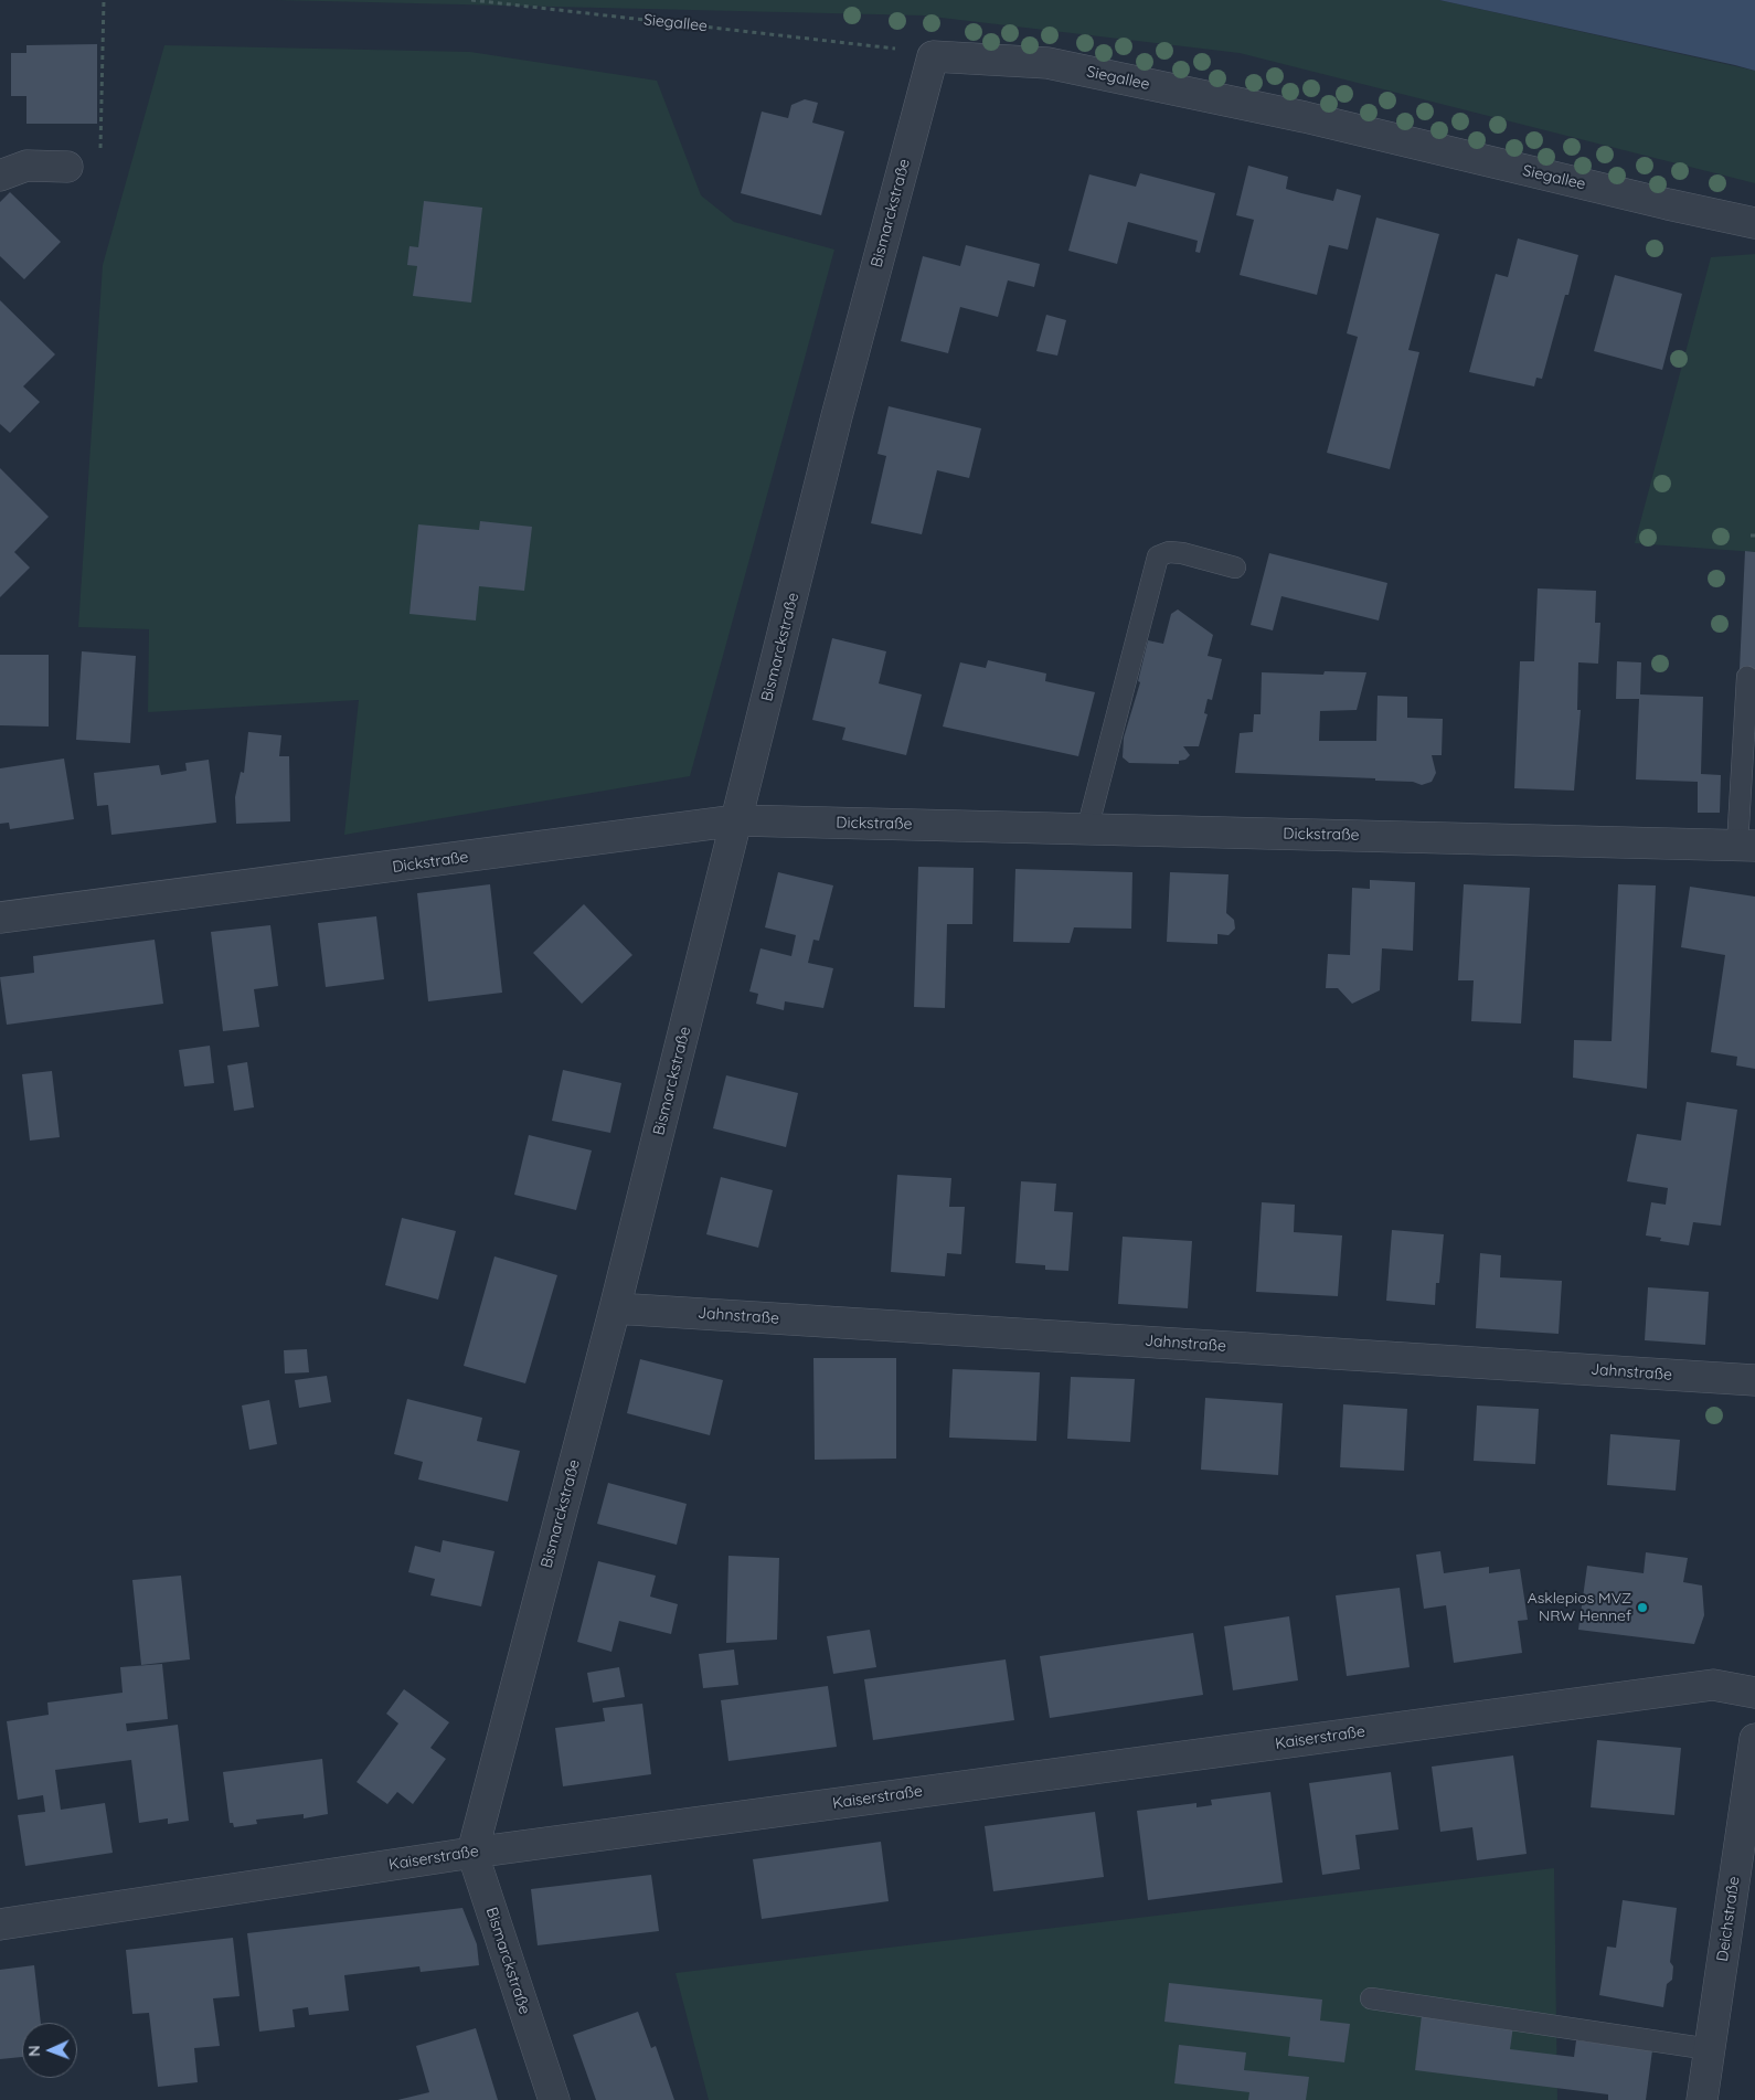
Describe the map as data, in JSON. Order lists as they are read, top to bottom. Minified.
{"streets":{"street":["Siegallee","Bismarckstraße","Dickstraße","Jahnstraße","Kaiserstraße","Deichstraße"]},"crossings":[["Siegallee","Bismarckstraße"],["Bismarckstraße","Dickstraße"],["Bismarckstraße","Jahnstraße"],["Bismarckstraße","Kaiserstraße"]],"places":["Asklepios MVZ NRW Hennef"],"north":"left"}
